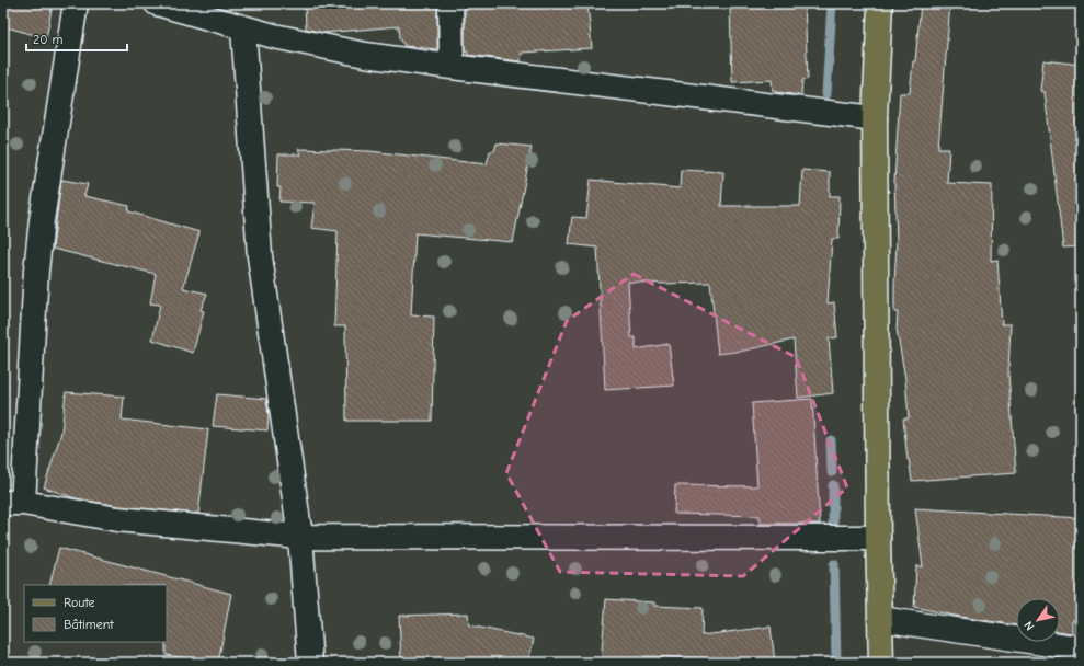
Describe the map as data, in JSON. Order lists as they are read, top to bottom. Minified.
{"legend":["Route","Bâtiment"],"scale_bar":"20 m","north":"bottom left"}
